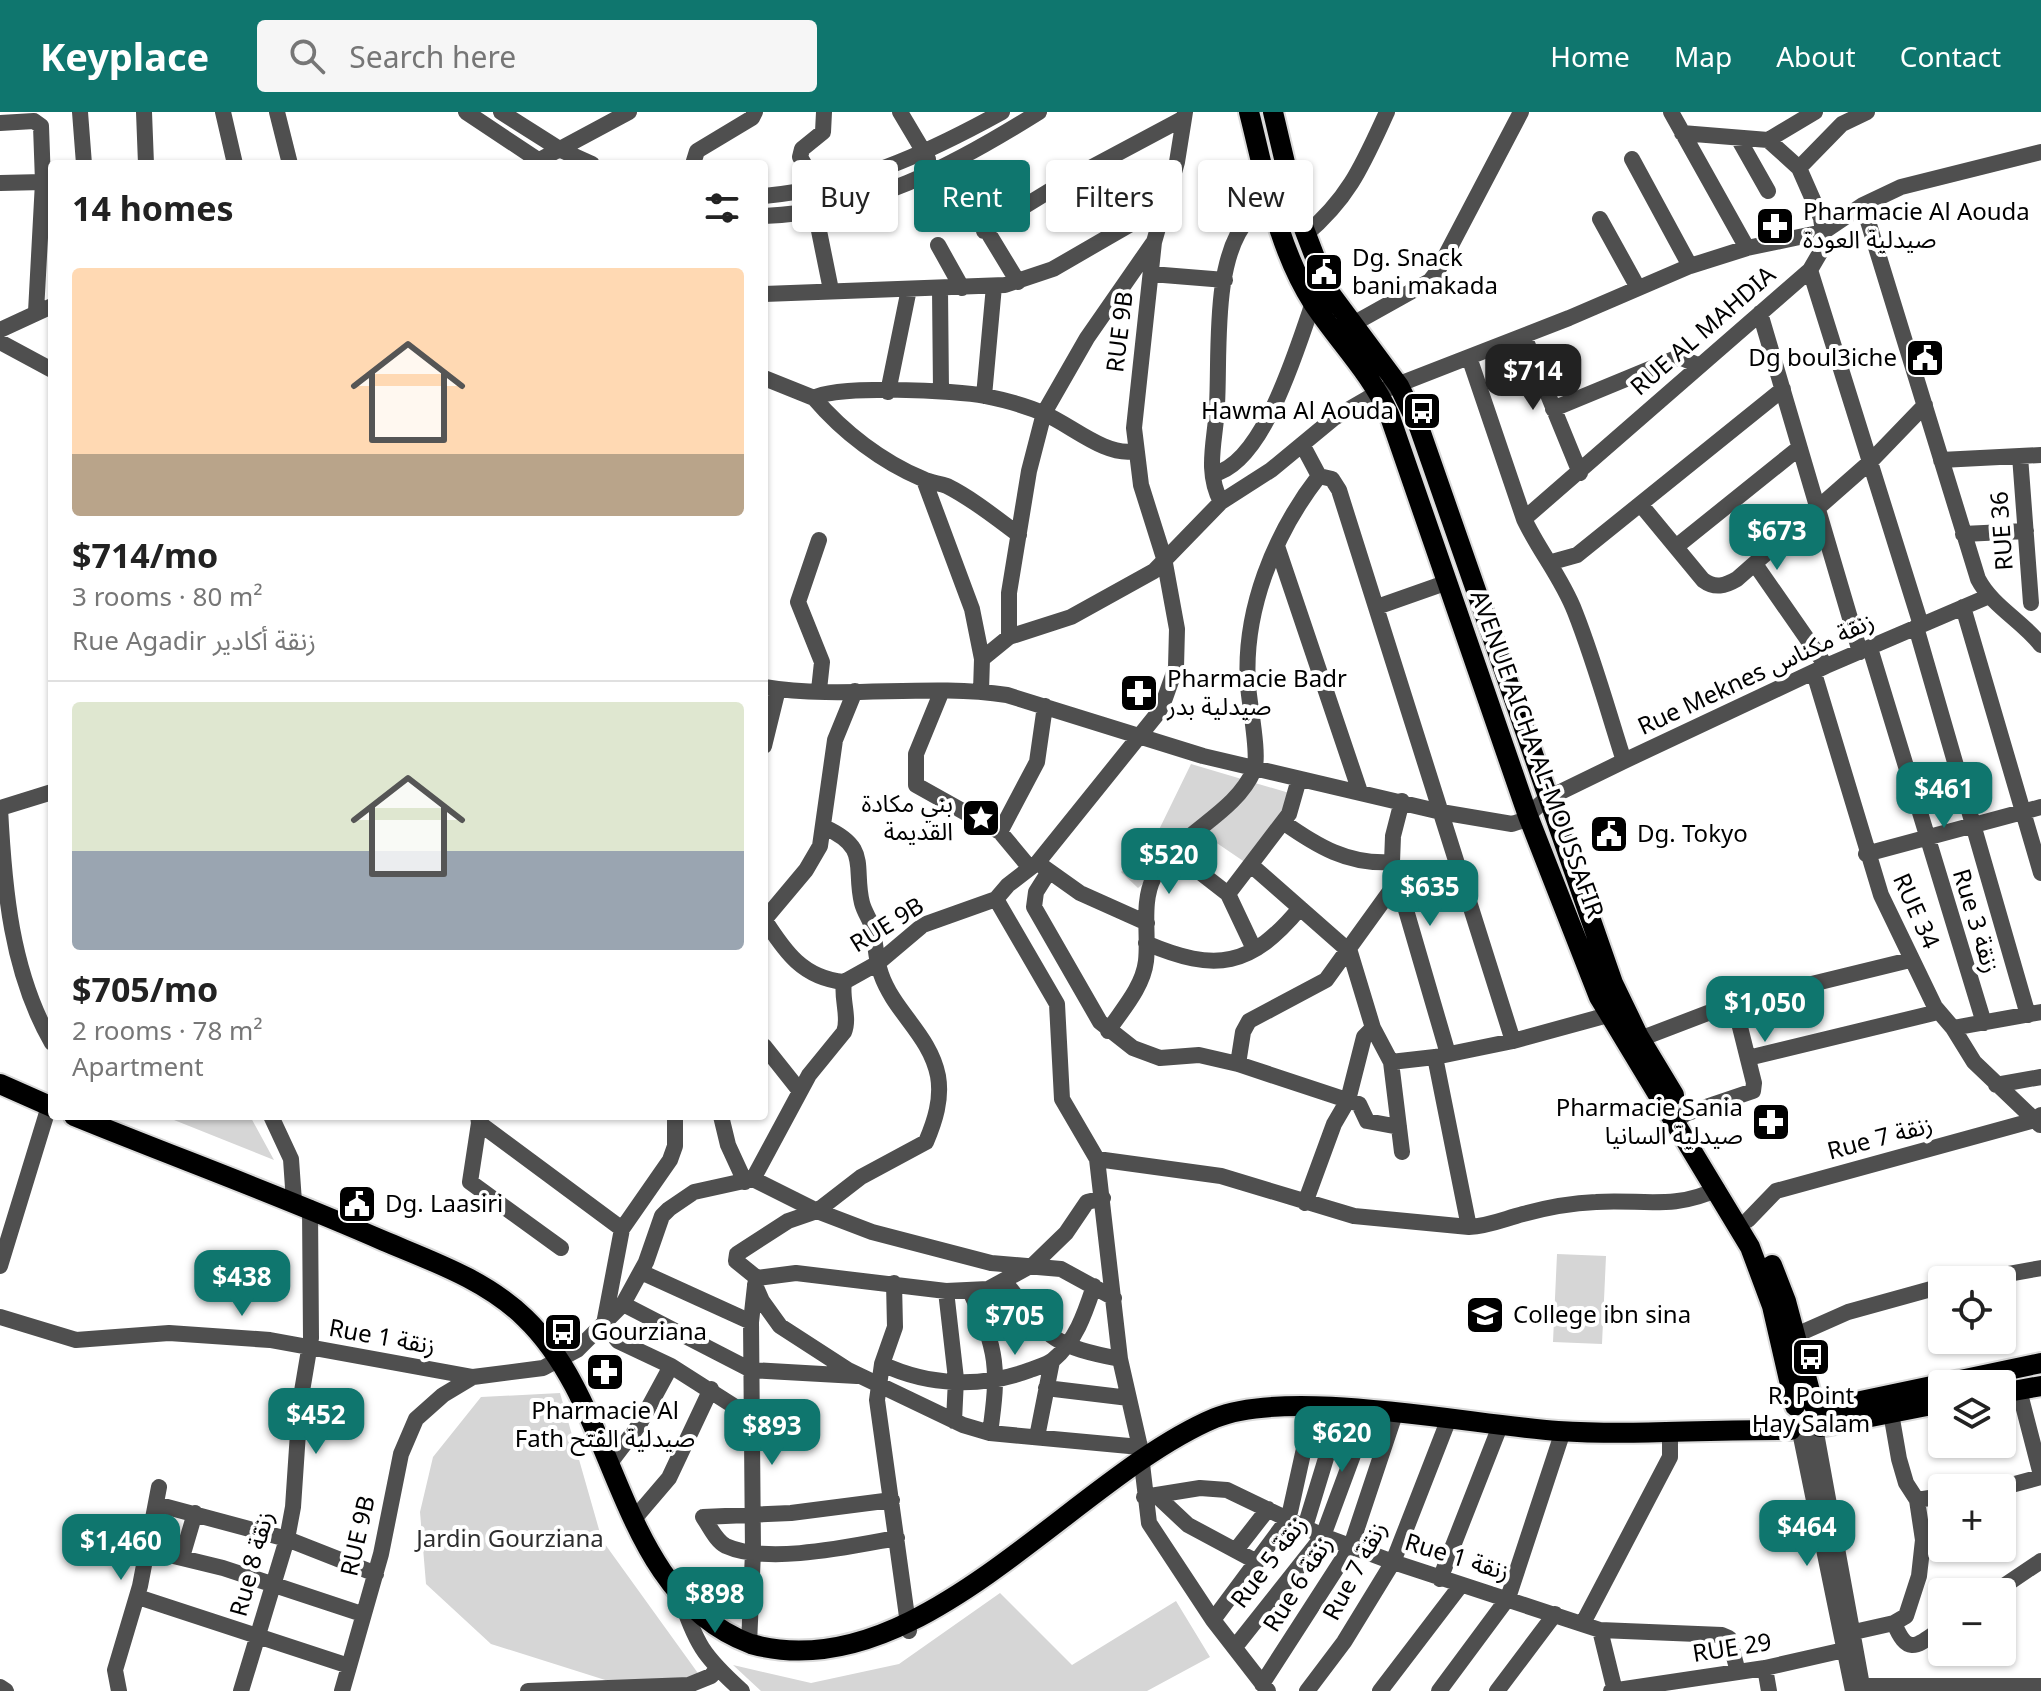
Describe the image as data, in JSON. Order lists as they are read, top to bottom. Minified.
{"streets":{"main road":["AVENUE AICHA AL-MOUSSAFIR"],"street":["RUE AL MAHDIA","RUE 9B","RUE 36","Rue Meknes زنقة مكناس","RUE 34","Rue 3 زنقة","Rue 7 زنقة","Rue 1 زنقة","Rue 5 زنقة","Rue 8 زنقة","Rue 6 زنقة","RUE 29"]},"crossings":[["RUE AL MAHDIA","Rue 3 زنقة"],["RUE 9B","Rue 1 زنقة"],["RUE 36","Rue Meknes زنقة مكناس"],["Rue Meknes زنقة مكناس","AVENUE AICHA AL-MOUSSAFIR"],["Rue Meknes زنقة مكناس","RUE 34"],["Rue Meknes زنقة مكناس","Rue 3 زنقة"],["AVENUE AICHA AL-MOUSSAFIR","Rue 7 زنقة"],["AVENUE AICHA AL-MOUSSAFIR","RUE 29"],["Rue 7 زنقة","Rue 1 زنقة"],["Rue 1 زنقة","Rue 5 زنقة"],["Rue 1 زنقة","Rue 8 زنقة"],["Rue 1 زنقة","Rue 6 زنقة"],["Rue 1 زنقة","RUE 29"]],"parks":["Jardin Gourziana"],"places":{"pharmacy":["Pharmacie Al Aouda صيدلية العودة","Pharmacie Badr صيدلية بدر","Pharmacie Sania صيدلية السانيا","Pharmacie Al Fath صيدلية الفتح"],"public building":["Dg. Snack bani makada","Dg boul3iche","Dg. Tokyo","Dg. Laasiri"],"bus stop":["Hawma Al Aouda","Gourziana","R. Point Hay Salam"],"place":["بني مكادة القديمة"],"school or university":["College ibn sina"]},"page":{"header":"Keyplace","search":"Search here","nav":["Home","Map","About","Contact"],"chip":["Buy","Rent","Filters","New"],"heading":"14 homes","list":[{"name":"$714/mo","note":"3 rooms · 80 m² · Rue Agadir زنقة أكادير"},{"name":"$705/mo","note":"2 rooms · 78 m² · Apartment"}],"price":["$714","$673","$461","$520","$635","$1,050","$438","$705","$452","$893","$620","$464","$1,460","$898"],"map_buttons":["+","−"]}}
